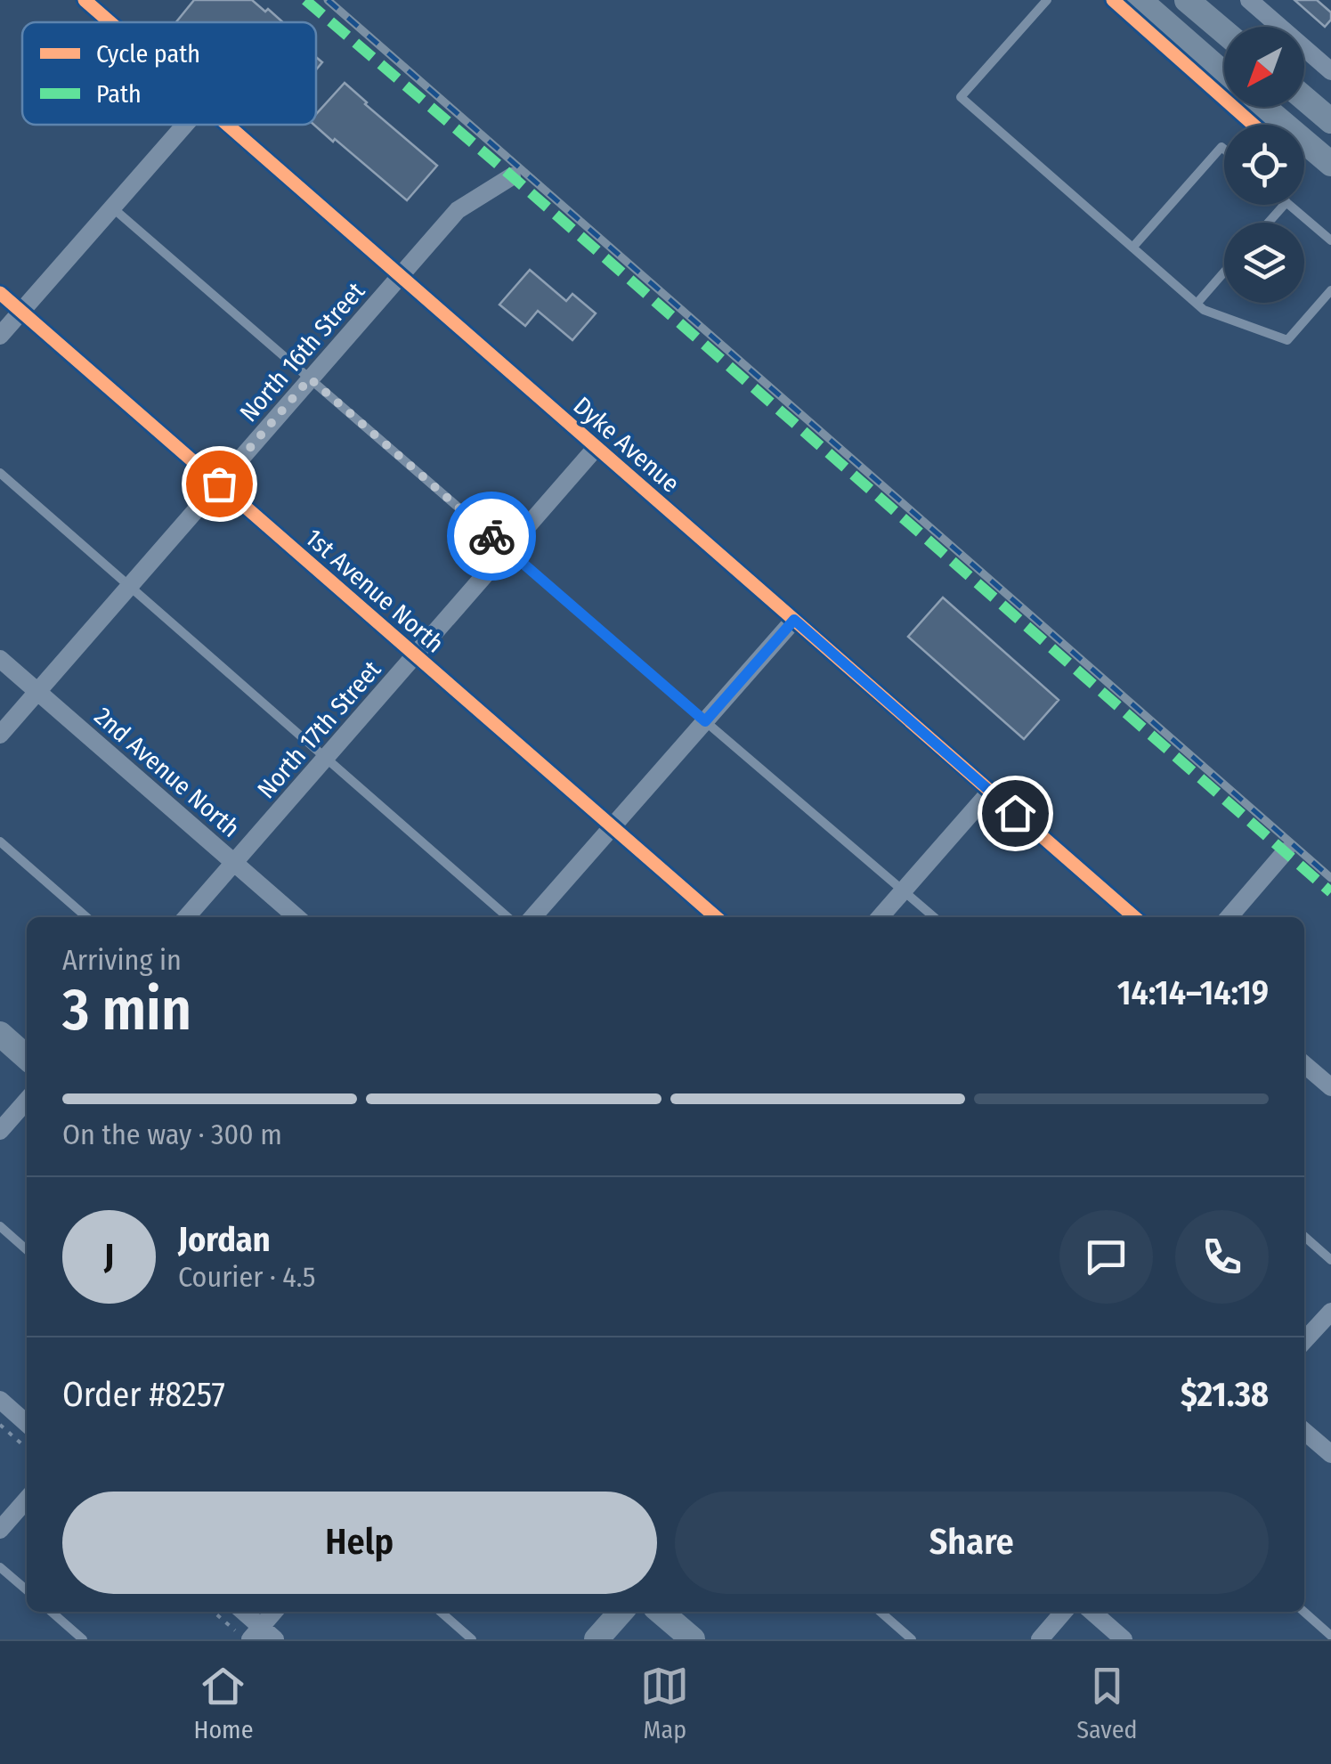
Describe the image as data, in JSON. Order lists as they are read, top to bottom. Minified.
{"streets":{"street":["North 16th Street","Dyke Avenue","1st Avenue North","North 17th Street","2nd Avenue North"]},"crossings":[["North 16th Street","Dyke Avenue"],["North 16th Street","1st Avenue North"],["North 16th Street","2nd Avenue North"],["Dyke Avenue","North 17th Street"],["1st Avenue North","North 17th Street"],["North 17th Street","2nd Avenue North"]],"legend":["Cycle path","Path"],"north":"bottom left","page":{"heading":["3 min","Arriving in","14:14–14:19"],"panel":["Jordan","Courier · 4.5","Order #8257","$21.38"],"bar":"On the way · 300 m","round":"J","buttons":["Help","Share"],"tabs":["Home","Map","Saved"]}}
